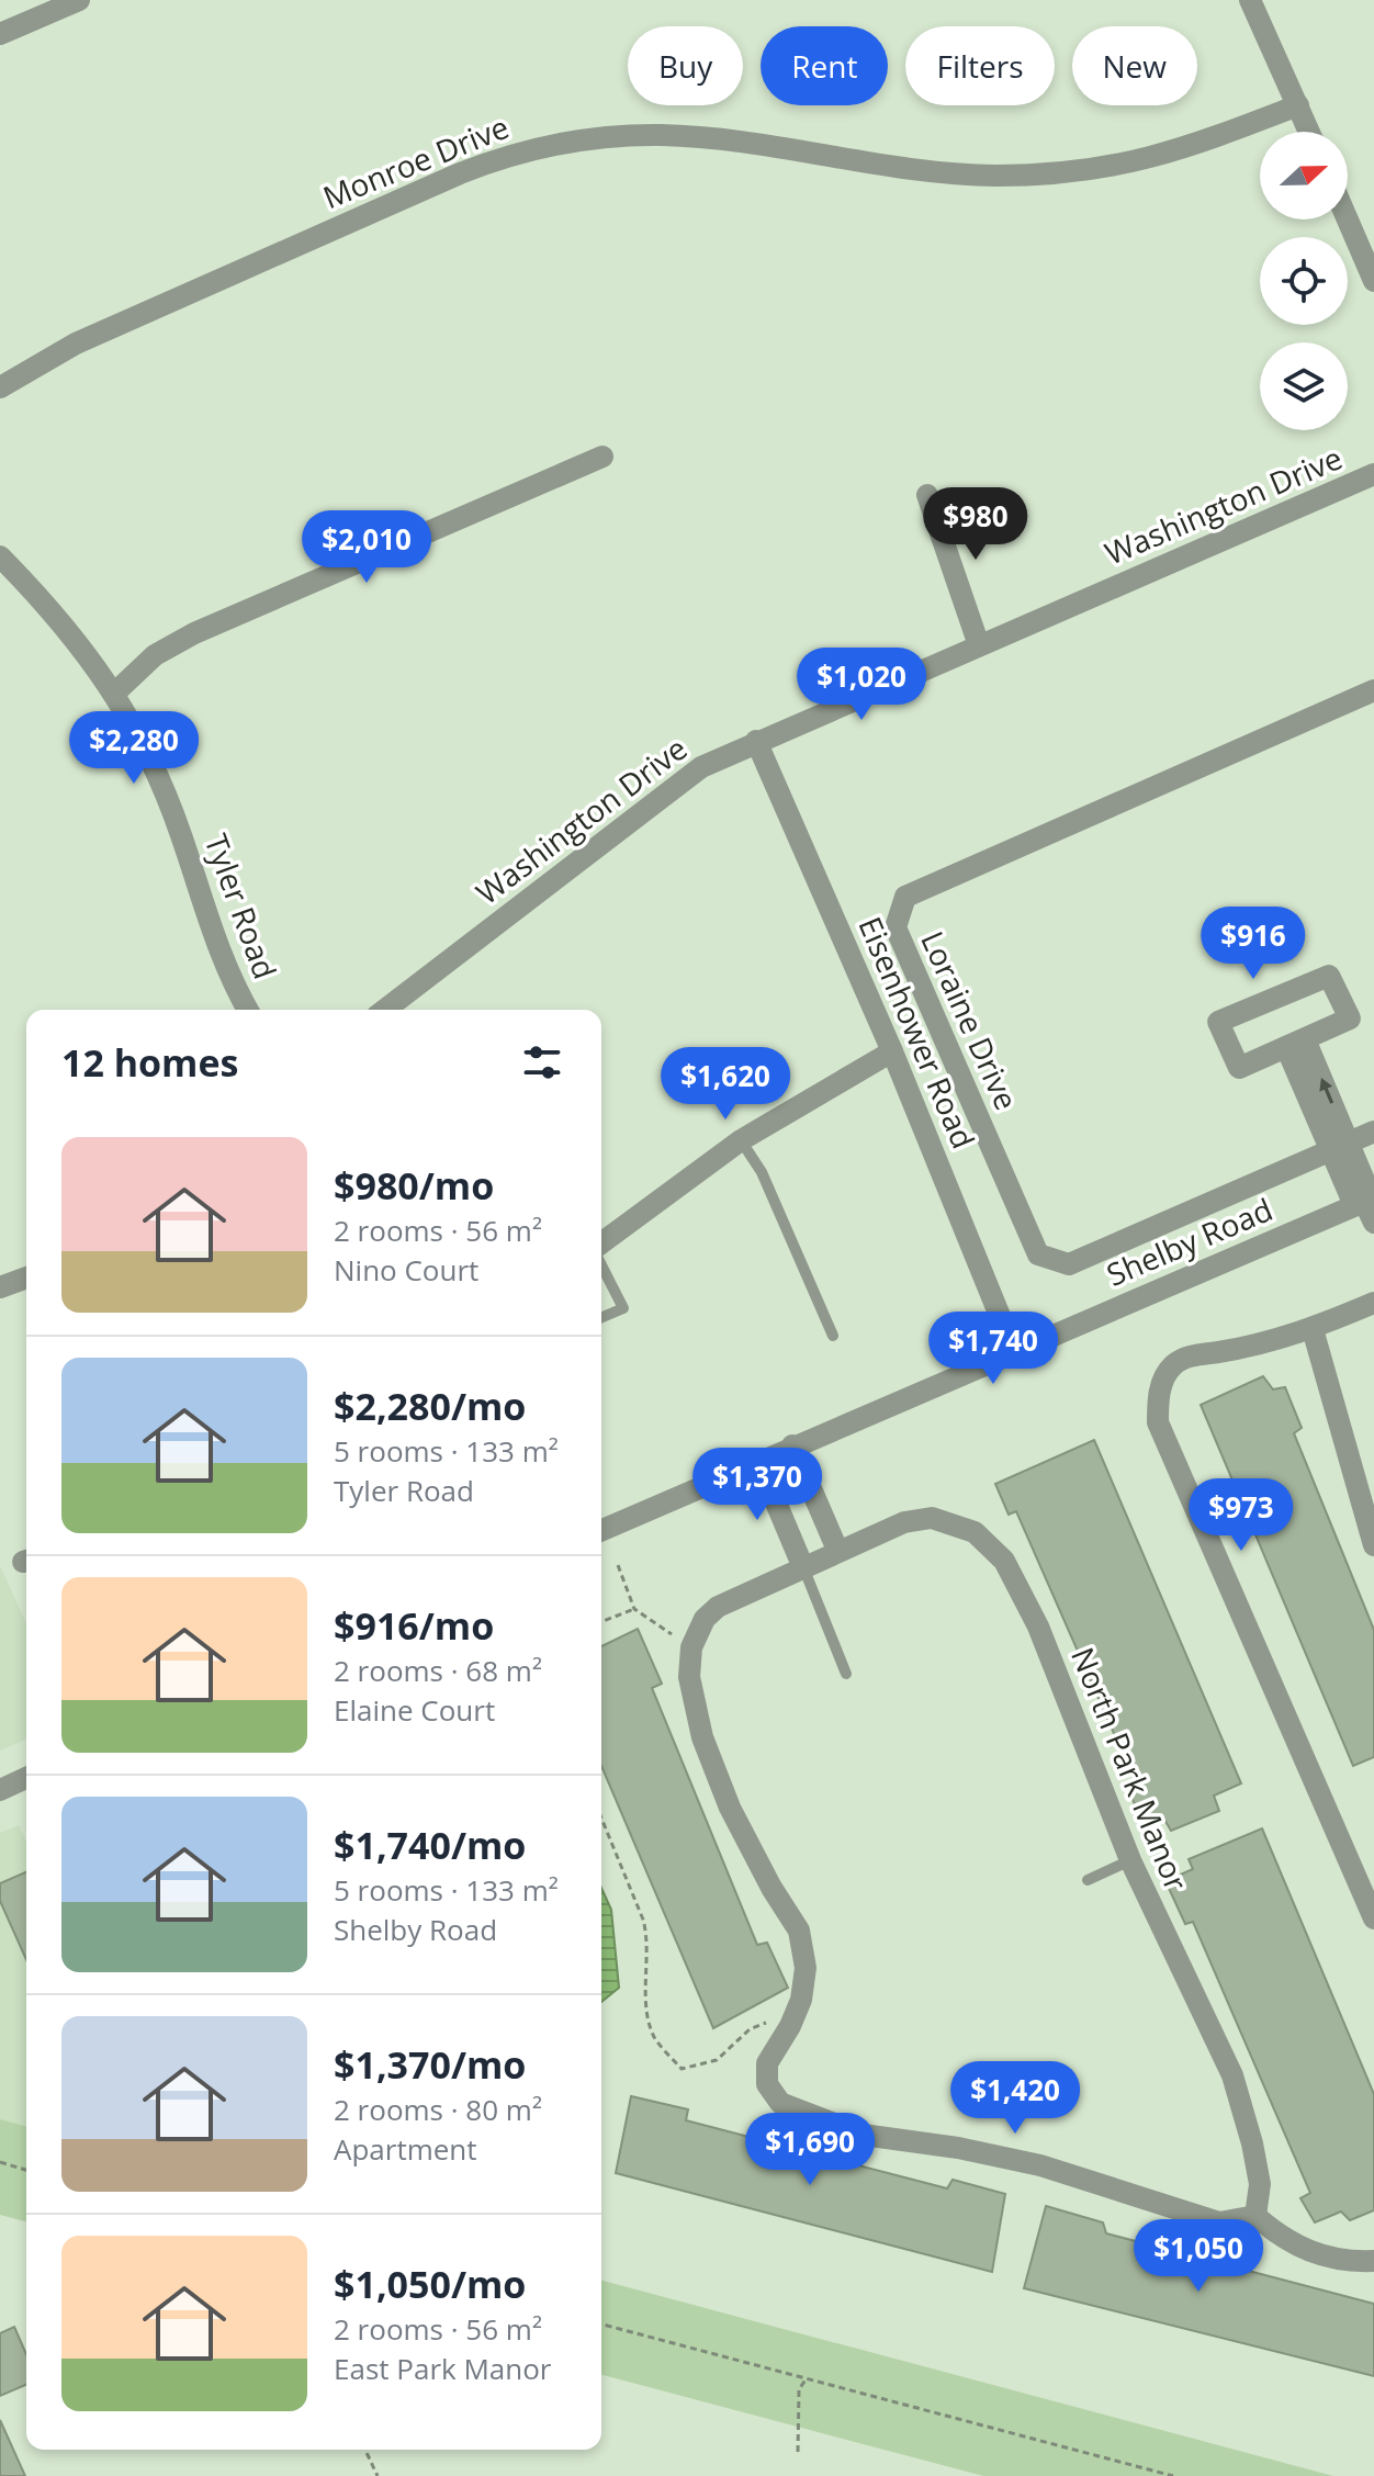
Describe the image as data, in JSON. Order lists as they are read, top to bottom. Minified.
{"streets":{"street":["Monroe Drive","Washington Drive","Tyler Road","Loraine Drive","Eisenhower Road","Shelby Road","North Park Manor"]},"crossings":[["Washington Drive","Eisenhower Road"],["Eisenhower Road","Shelby Road"]],"north":"right","page":{"chip":["Buy","Rent","Filters","New"],"price":["$980","$2,010","$1,020","$2,280","$916","$1,620","$1,740","$1,370","$973","$1,420","$1,690","$1,050"],"heading":"12 homes","list":[{"name":"$980/mo","note":"2 rooms · 56 m² · Nino Court"},{"name":"$2,280/mo","note":"5 rooms · 133 m² · Tyler Road"},{"name":"$916/mo","note":"2 rooms · 68 m² · Elaine Court"},{"name":"$1,740/mo","note":"5 rooms · 133 m² · Shelby Road"},{"name":"$1,370/mo","note":"2 rooms · 80 m² · Apartment"},{"name":"$1,050/mo","note":"2 rooms · 56 m² · East Park Manor"}]}}
